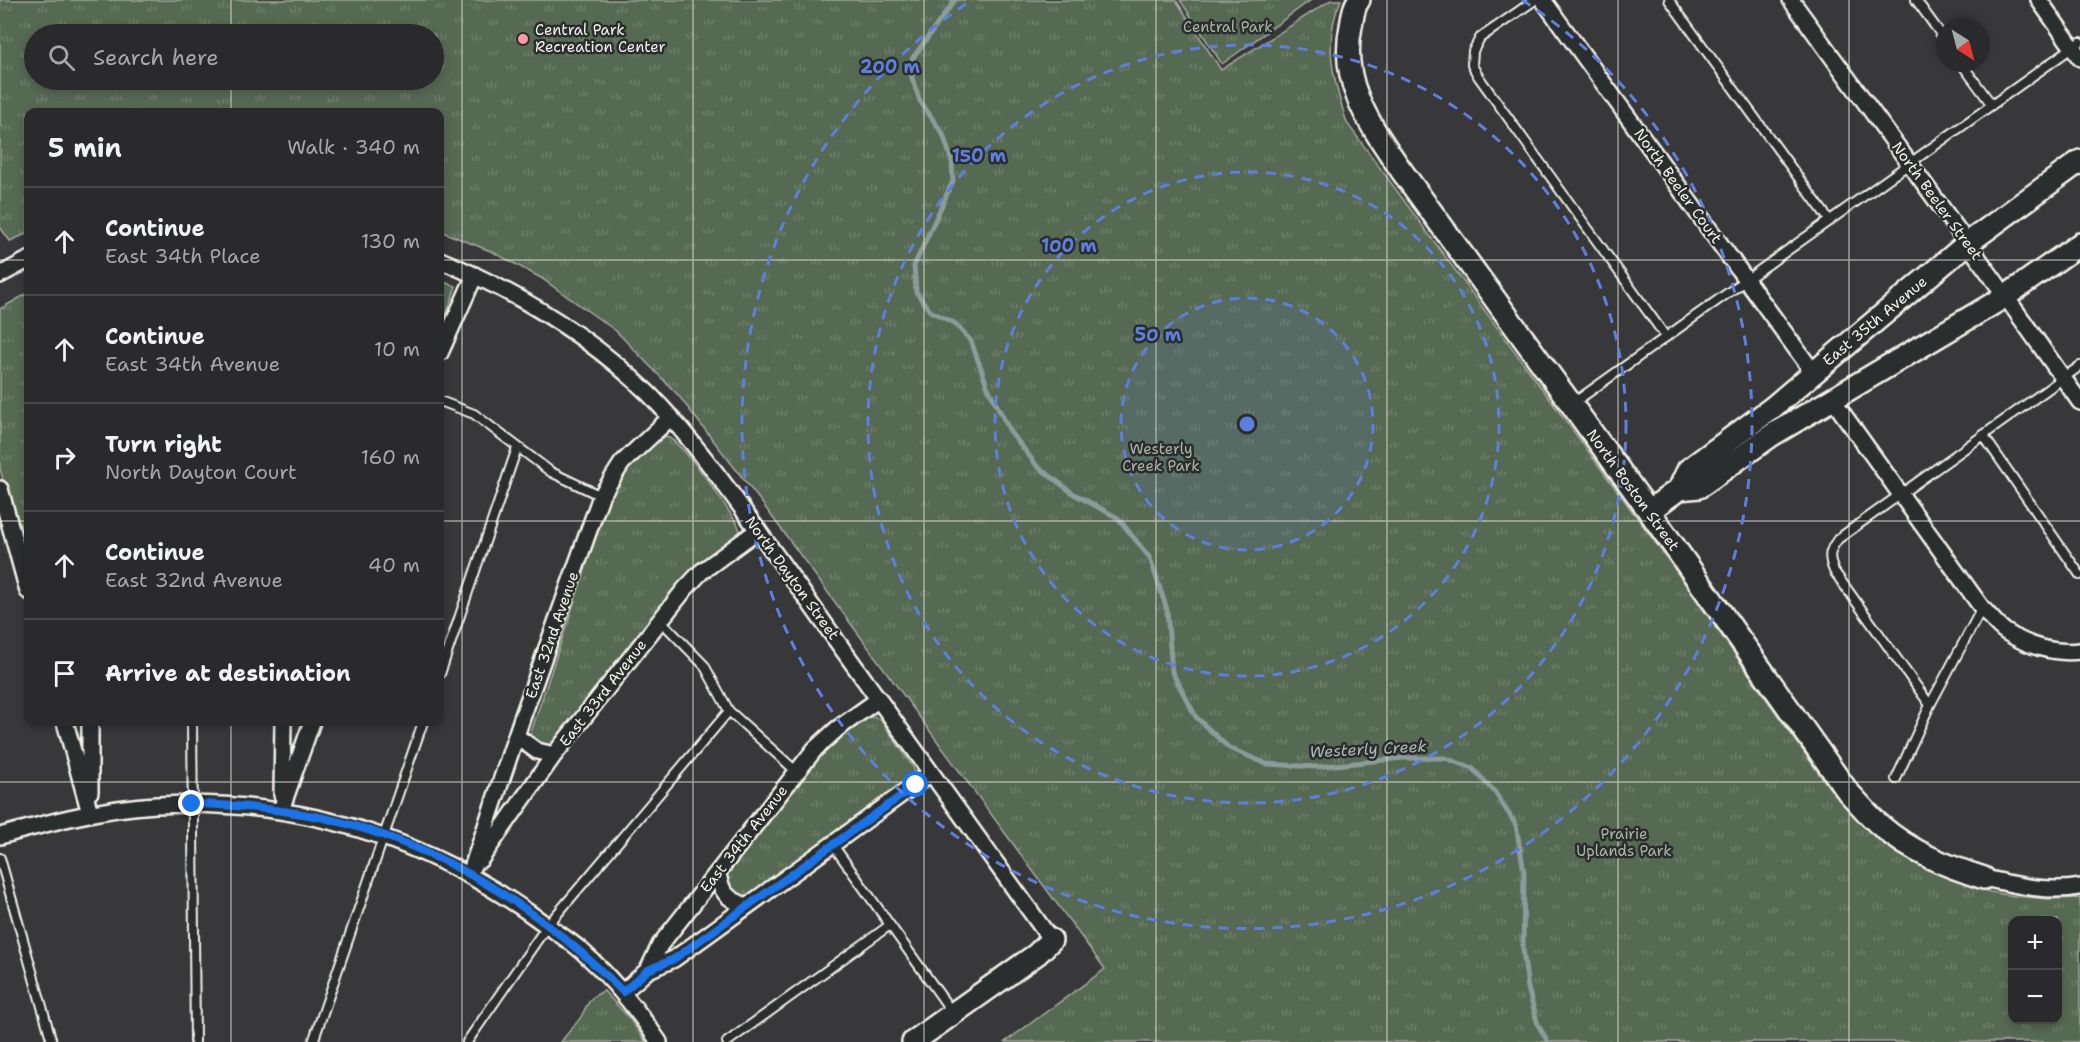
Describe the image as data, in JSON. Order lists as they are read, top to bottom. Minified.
{"streets":{"street":["North Beeler Court","North Beeler Street","East 35th Avenue","North Boston Street","North Dayton Street","East 32nd Avenue","East 33rd Avenue","East 34th Avenue"]},"crossings":[["North Beeler Court","East 35th Avenue"],["North Beeler Street","East 35th Avenue"],["East 35th Avenue","North Boston Street"],["North Dayton Street","East 32nd Avenue"],["North Dayton Street","East 33rd Avenue"],["North Dayton Street","East 34th Avenue"],["East 32nd Avenue","East 33rd Avenue"]],"water":["Westerly Creek"],"parks":["Central Park","Westerly Creek Park","Prairie Uplands Park"],"places":["Central Park Recreation Center"],"north":"bottom right","page":{"search":"Search here","heading":["5 min","Walk · 340 m"],"list":[["Continue","East 34th Place","130 m"],["Continue","East 34th Avenue","10 m"],["Turn right","North Dayton Court","160 m"],["Continue","East 32nd Avenue","40 m"],"Arrive at destination"],"map_buttons":["+","−"]},"rings":["200 m","150 m","100 m","50 m"]}
